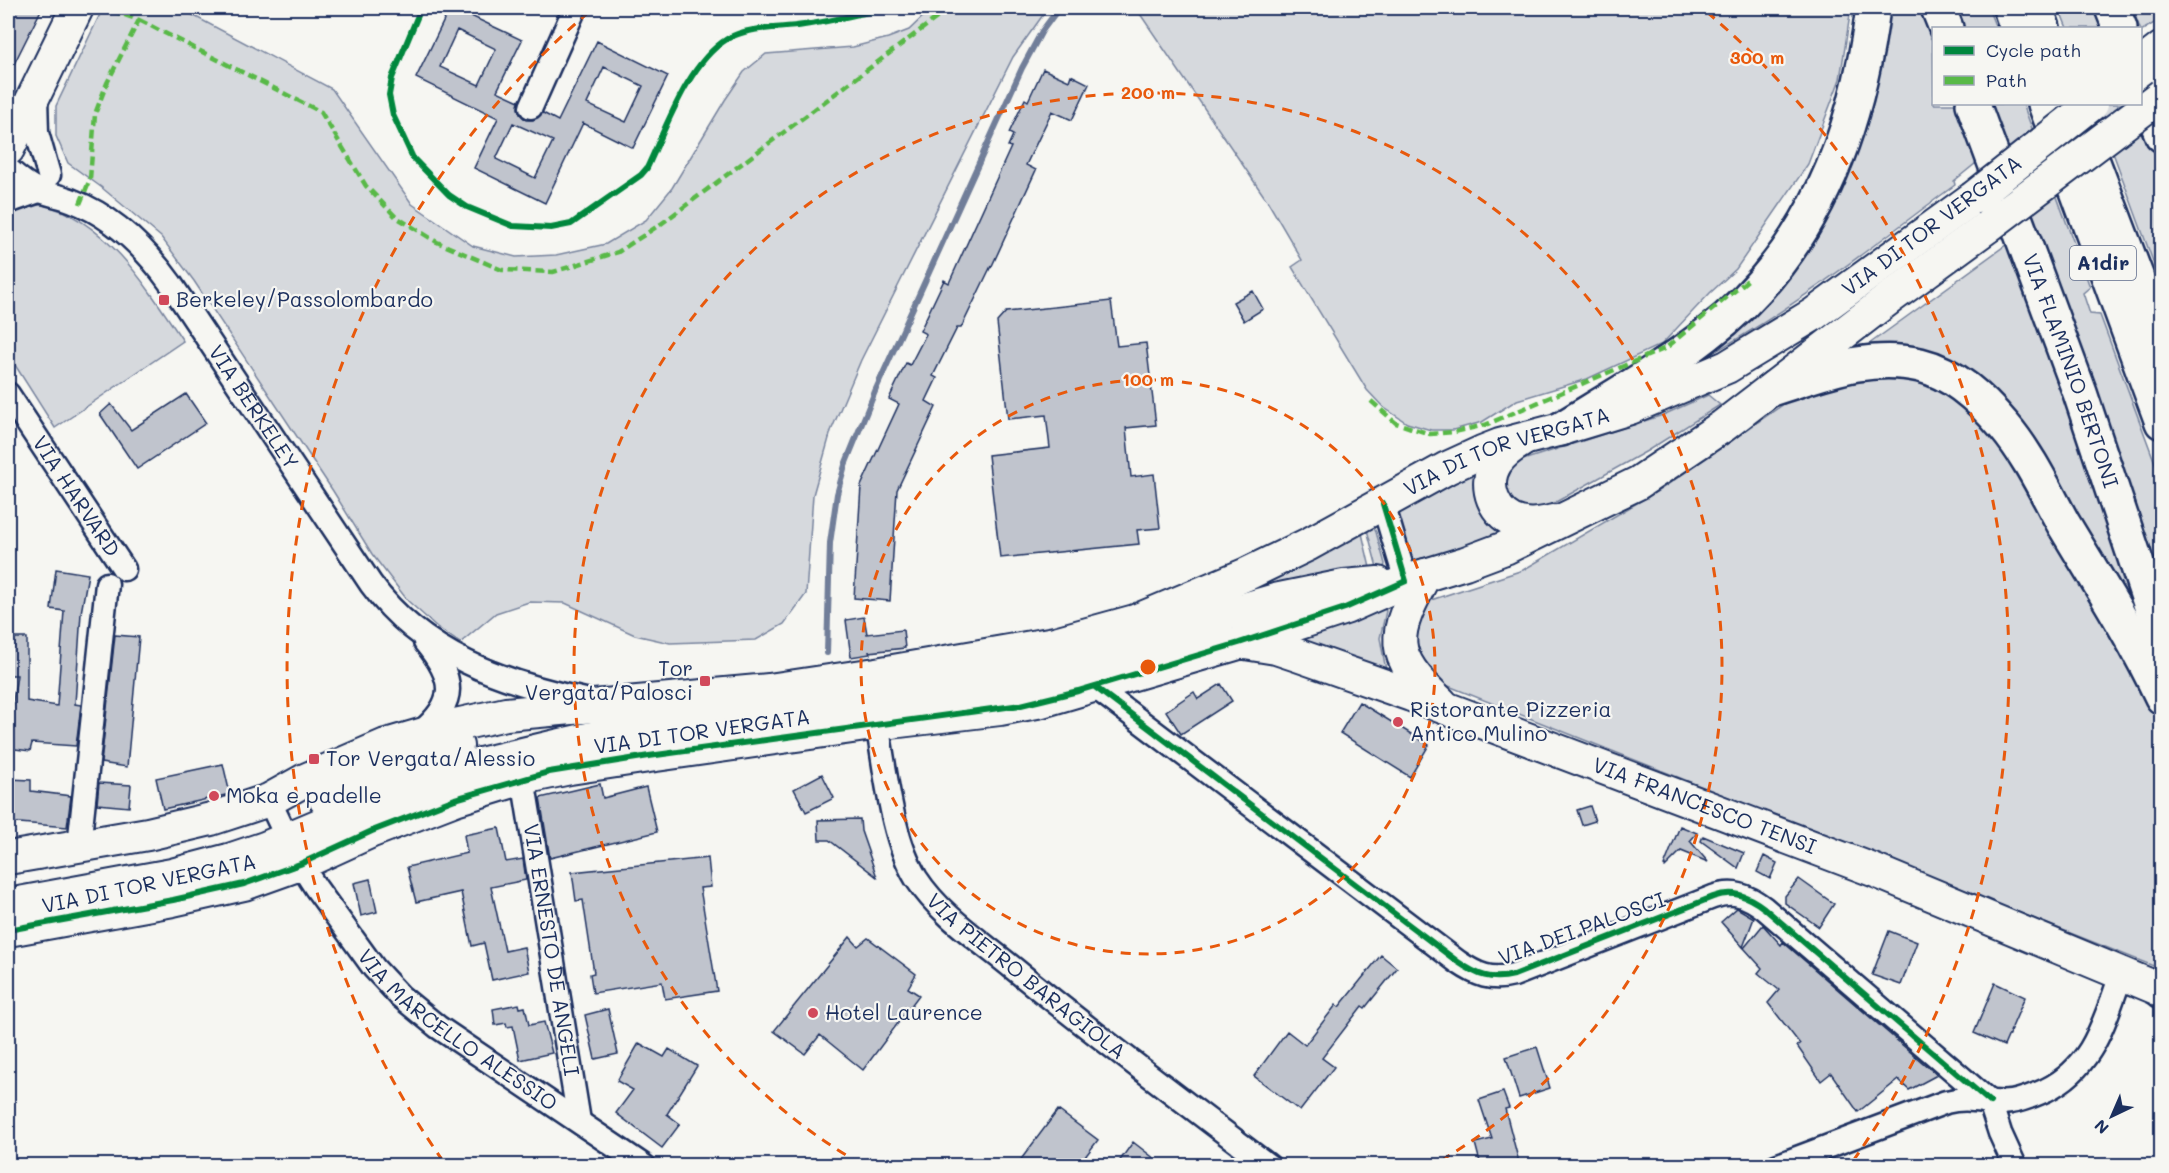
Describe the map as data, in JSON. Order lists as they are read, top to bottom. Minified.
{"streets":{"highway":["A1dir","VIA FLAMINIO BERTONI"],"main road":["VIA DI TOR VERGATA","VIA FRANCESCO TENSI"],"street":["VIA BERKELEY","VIA HARVARD","VIA DEI PALOSCI","VIA ERNESTO DE ANGELI","VIA PIETRO BARAGIOLA","VIA MARCELLO ALESSIO"]},"crossings":[["VIA DI TOR VERGATA","VIA BERKELEY"],["VIA DI TOR VERGATA","VIA FRANCESCO TENSI"],["VIA DI TOR VERGATA","VIA DEI PALOSCI"],["VIA DI TOR VERGATA","VIA ERNESTO DE ANGELI"],["VIA DI TOR VERGATA","VIA PIETRO BARAGIOLA"],["VIA DI TOR VERGATA","VIA MARCELLO ALESSIO"],["VIA ERNESTO DE ANGELI","VIA MARCELLO ALESSIO"]],"places":{"transit":["Berkeley/Passolombardo","Tor Vergata/Palosci","Tor Vergata/Alessio"],"other":["Ristorante Pizzeria Antico Mulino","Moka e padelle","Hotel Laurence"]},"legend":["Cycle path","Path"],"north":"bottom left","rings":["300 m","200 m","100 m"]}
